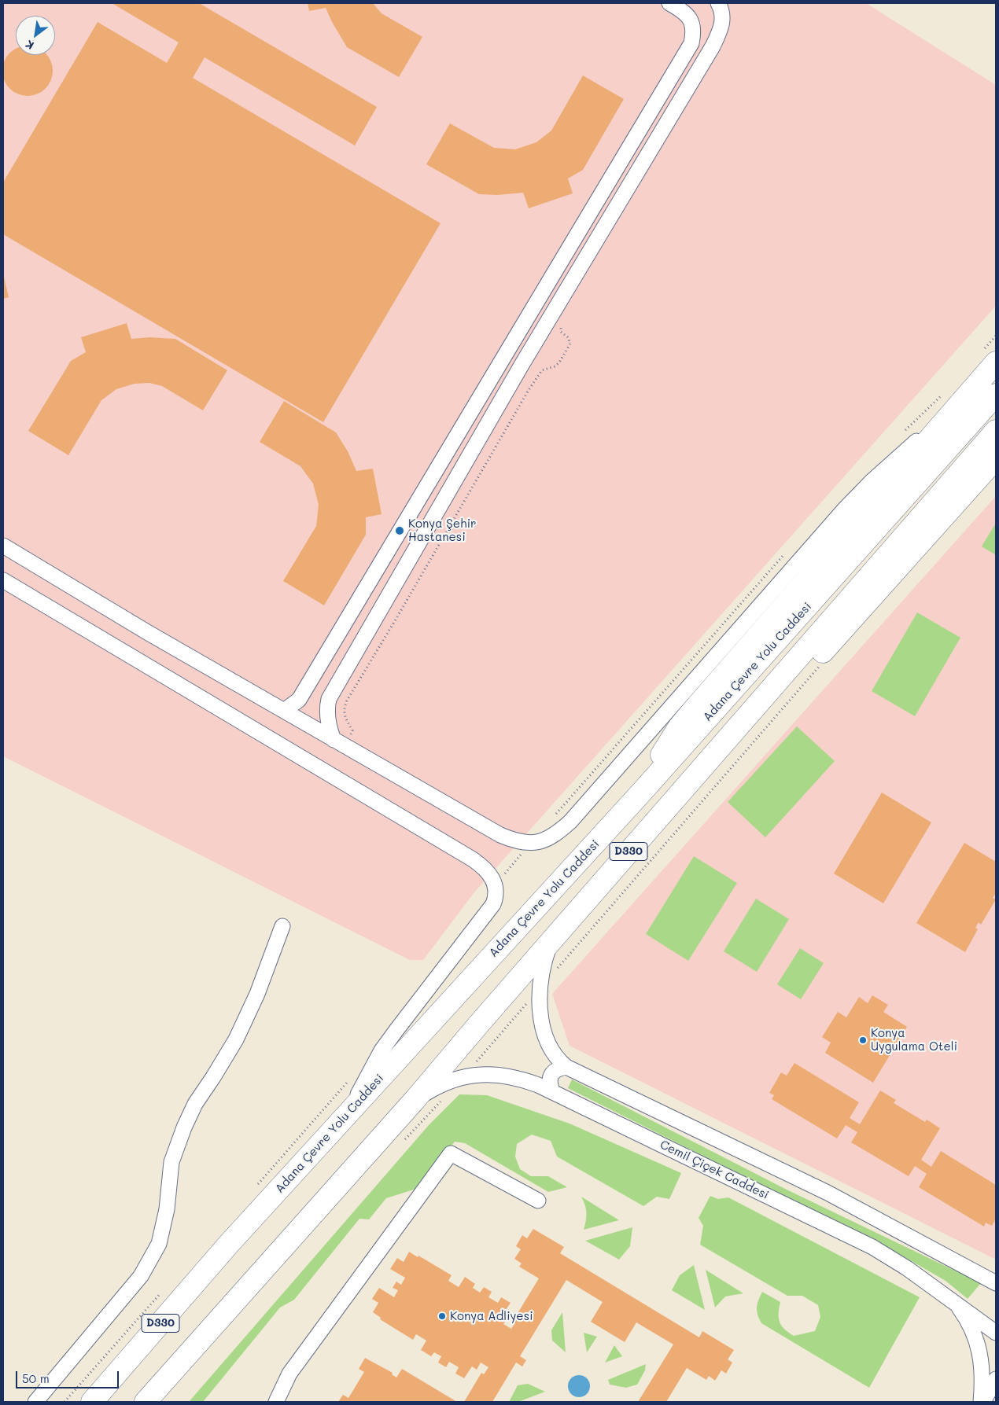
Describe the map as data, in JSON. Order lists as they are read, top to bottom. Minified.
{"streets":{"highway":["Adana Çevre Yolu Caddesi","D330"],"street":["Cemil Çiçek Caddesi"]},"crossings":[["D330","Cemil Çiçek Caddesi"]],"places":["Konya Şehir Hastanesi","Konya Uygulama Oteli","Konya Adliyesi"],"scale_bar":"50 m","north":"bottom left"}
